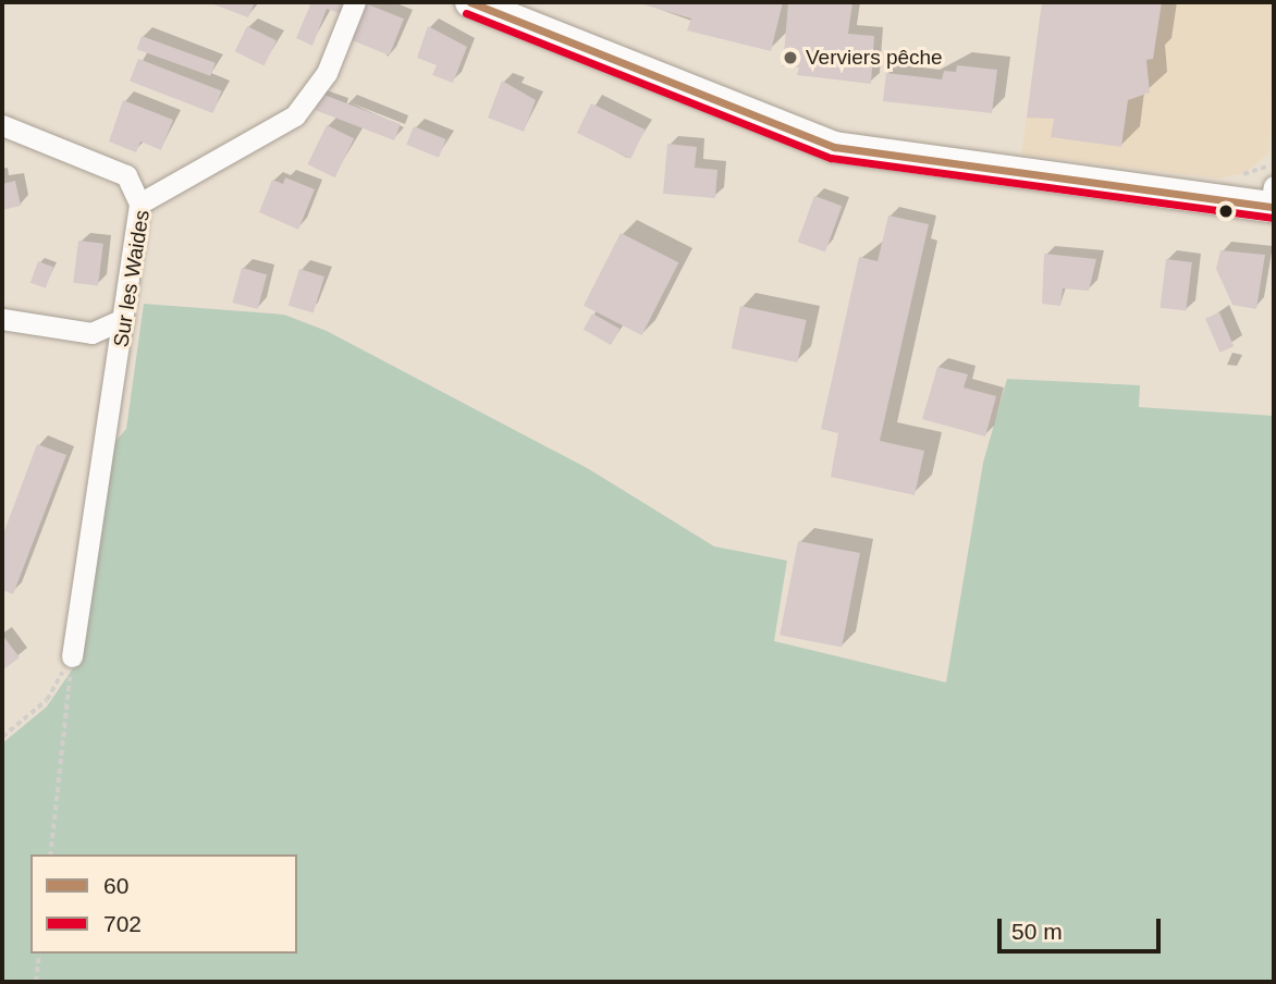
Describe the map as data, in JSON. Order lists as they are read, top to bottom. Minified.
{"streets":{"street":["Sur les Waides"]},"places":["Verviers pêche"],"lines":["transit line 60","transit line 702"],"legend":["60","702"],"scale_bar":"50 m"}
